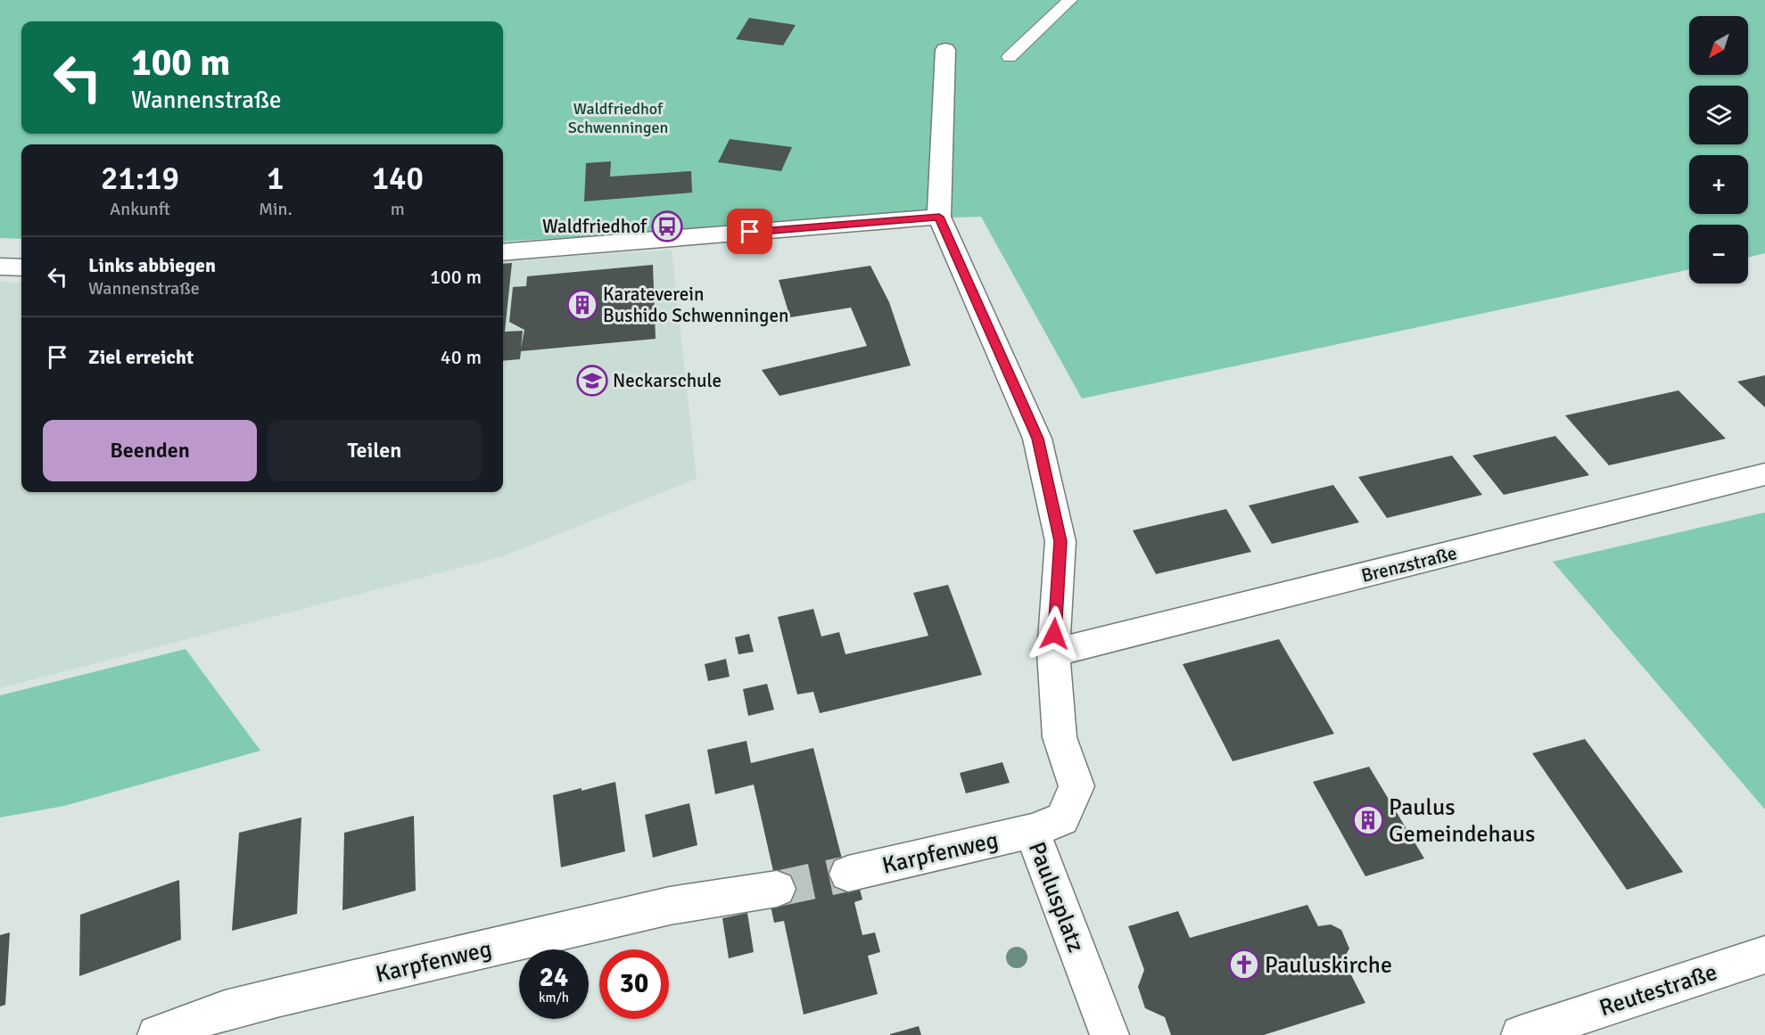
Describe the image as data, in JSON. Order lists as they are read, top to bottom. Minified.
{"streets":{"street":["Brenzstraße","Karpfenweg","Paulusplatz","Reutestraße"]},"crossings":[["Brenzstraße","Paulusplatz"],["Karpfenweg","Paulusplatz"]],"parks":["Waldfriedhof Schwenningen"],"places":{"bus stop":["Waldfriedhof"],"building":["Karateverein Bushido Schwenningen","Paulus Gemeindehaus"],"school or university":["Neckarschule"],"church":["Pauluskirche"]},"north":"bottom left","page":{"map_buttons":["+","−"],"turn":["100 m","Wannenstraße"],"eta":["21:19","Ankunft","1","Min.","140","m"],"list":[{"name":"Links abbiegen","note":"Wannenstraße","value":"100 m"},{"name":"Ziel erreicht","value":"40 m"}],"buttons":["Beenden","Teilen"],"speed":"24 km/h","limit":"30"}}
